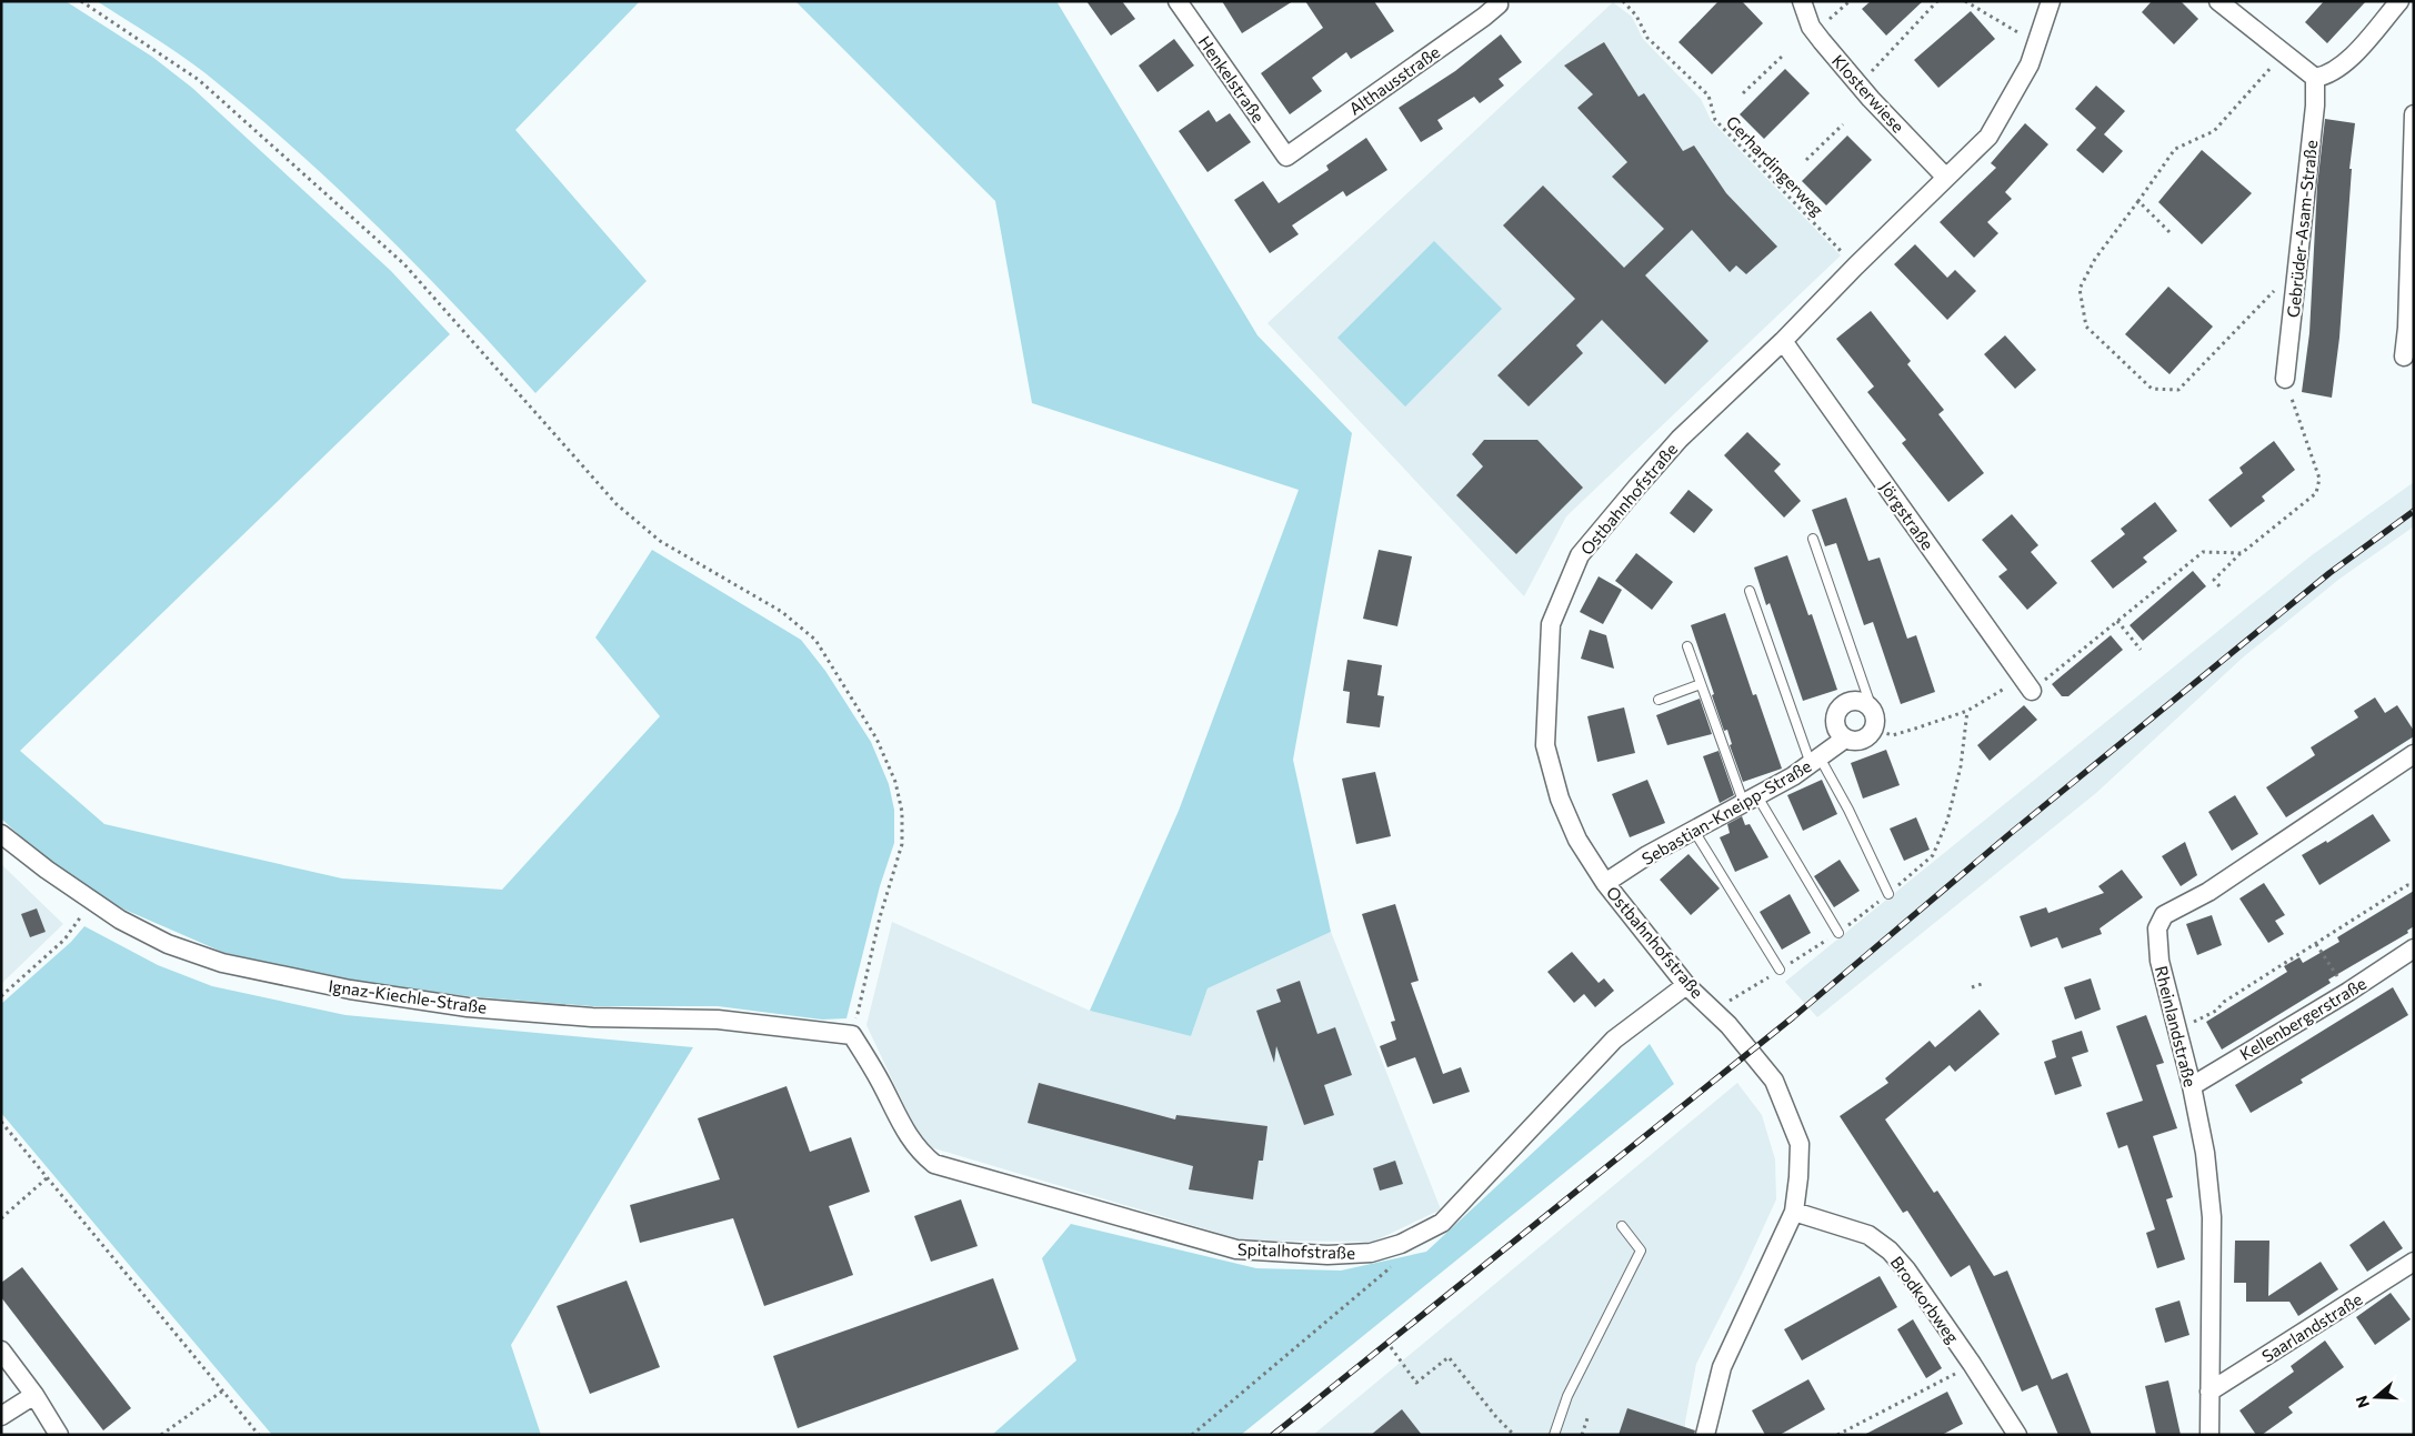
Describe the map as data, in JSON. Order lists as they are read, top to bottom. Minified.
{"streets":{"street":["Henkelstraße","Althausstraße","Klosterwiese","Gebrüder-Asam-Straße","Ostbahnhofstraße","Jörgstraße","Sebastian-Kneipp-Straße","Ignaz-Kiechle-Straße","Kellenbergerstraße","Rheinlandstraße","Spitalhofstraße","Brodkorbweg","Saarlandstraße"],"path":["Gerhardingerweg"]},"crossings":[["Henkelstraße","Althausstraße"],["Klosterwiese","Ostbahnhofstraße"],["Gerhardingerweg","Ostbahnhofstraße"],["Ostbahnhofstraße","Jörgstraße"],["Ostbahnhofstraße","Sebastian-Kneipp-Straße"],["Ostbahnhofstraße","Spitalhofstraße"],["Ostbahnhofstraße","Brodkorbweg"],["Ignaz-Kiechle-Straße","Spitalhofstraße"],["Kellenbergerstraße","Rheinlandstraße"],["Rheinlandstraße","Saarlandstraße"]],"north":"left"}
